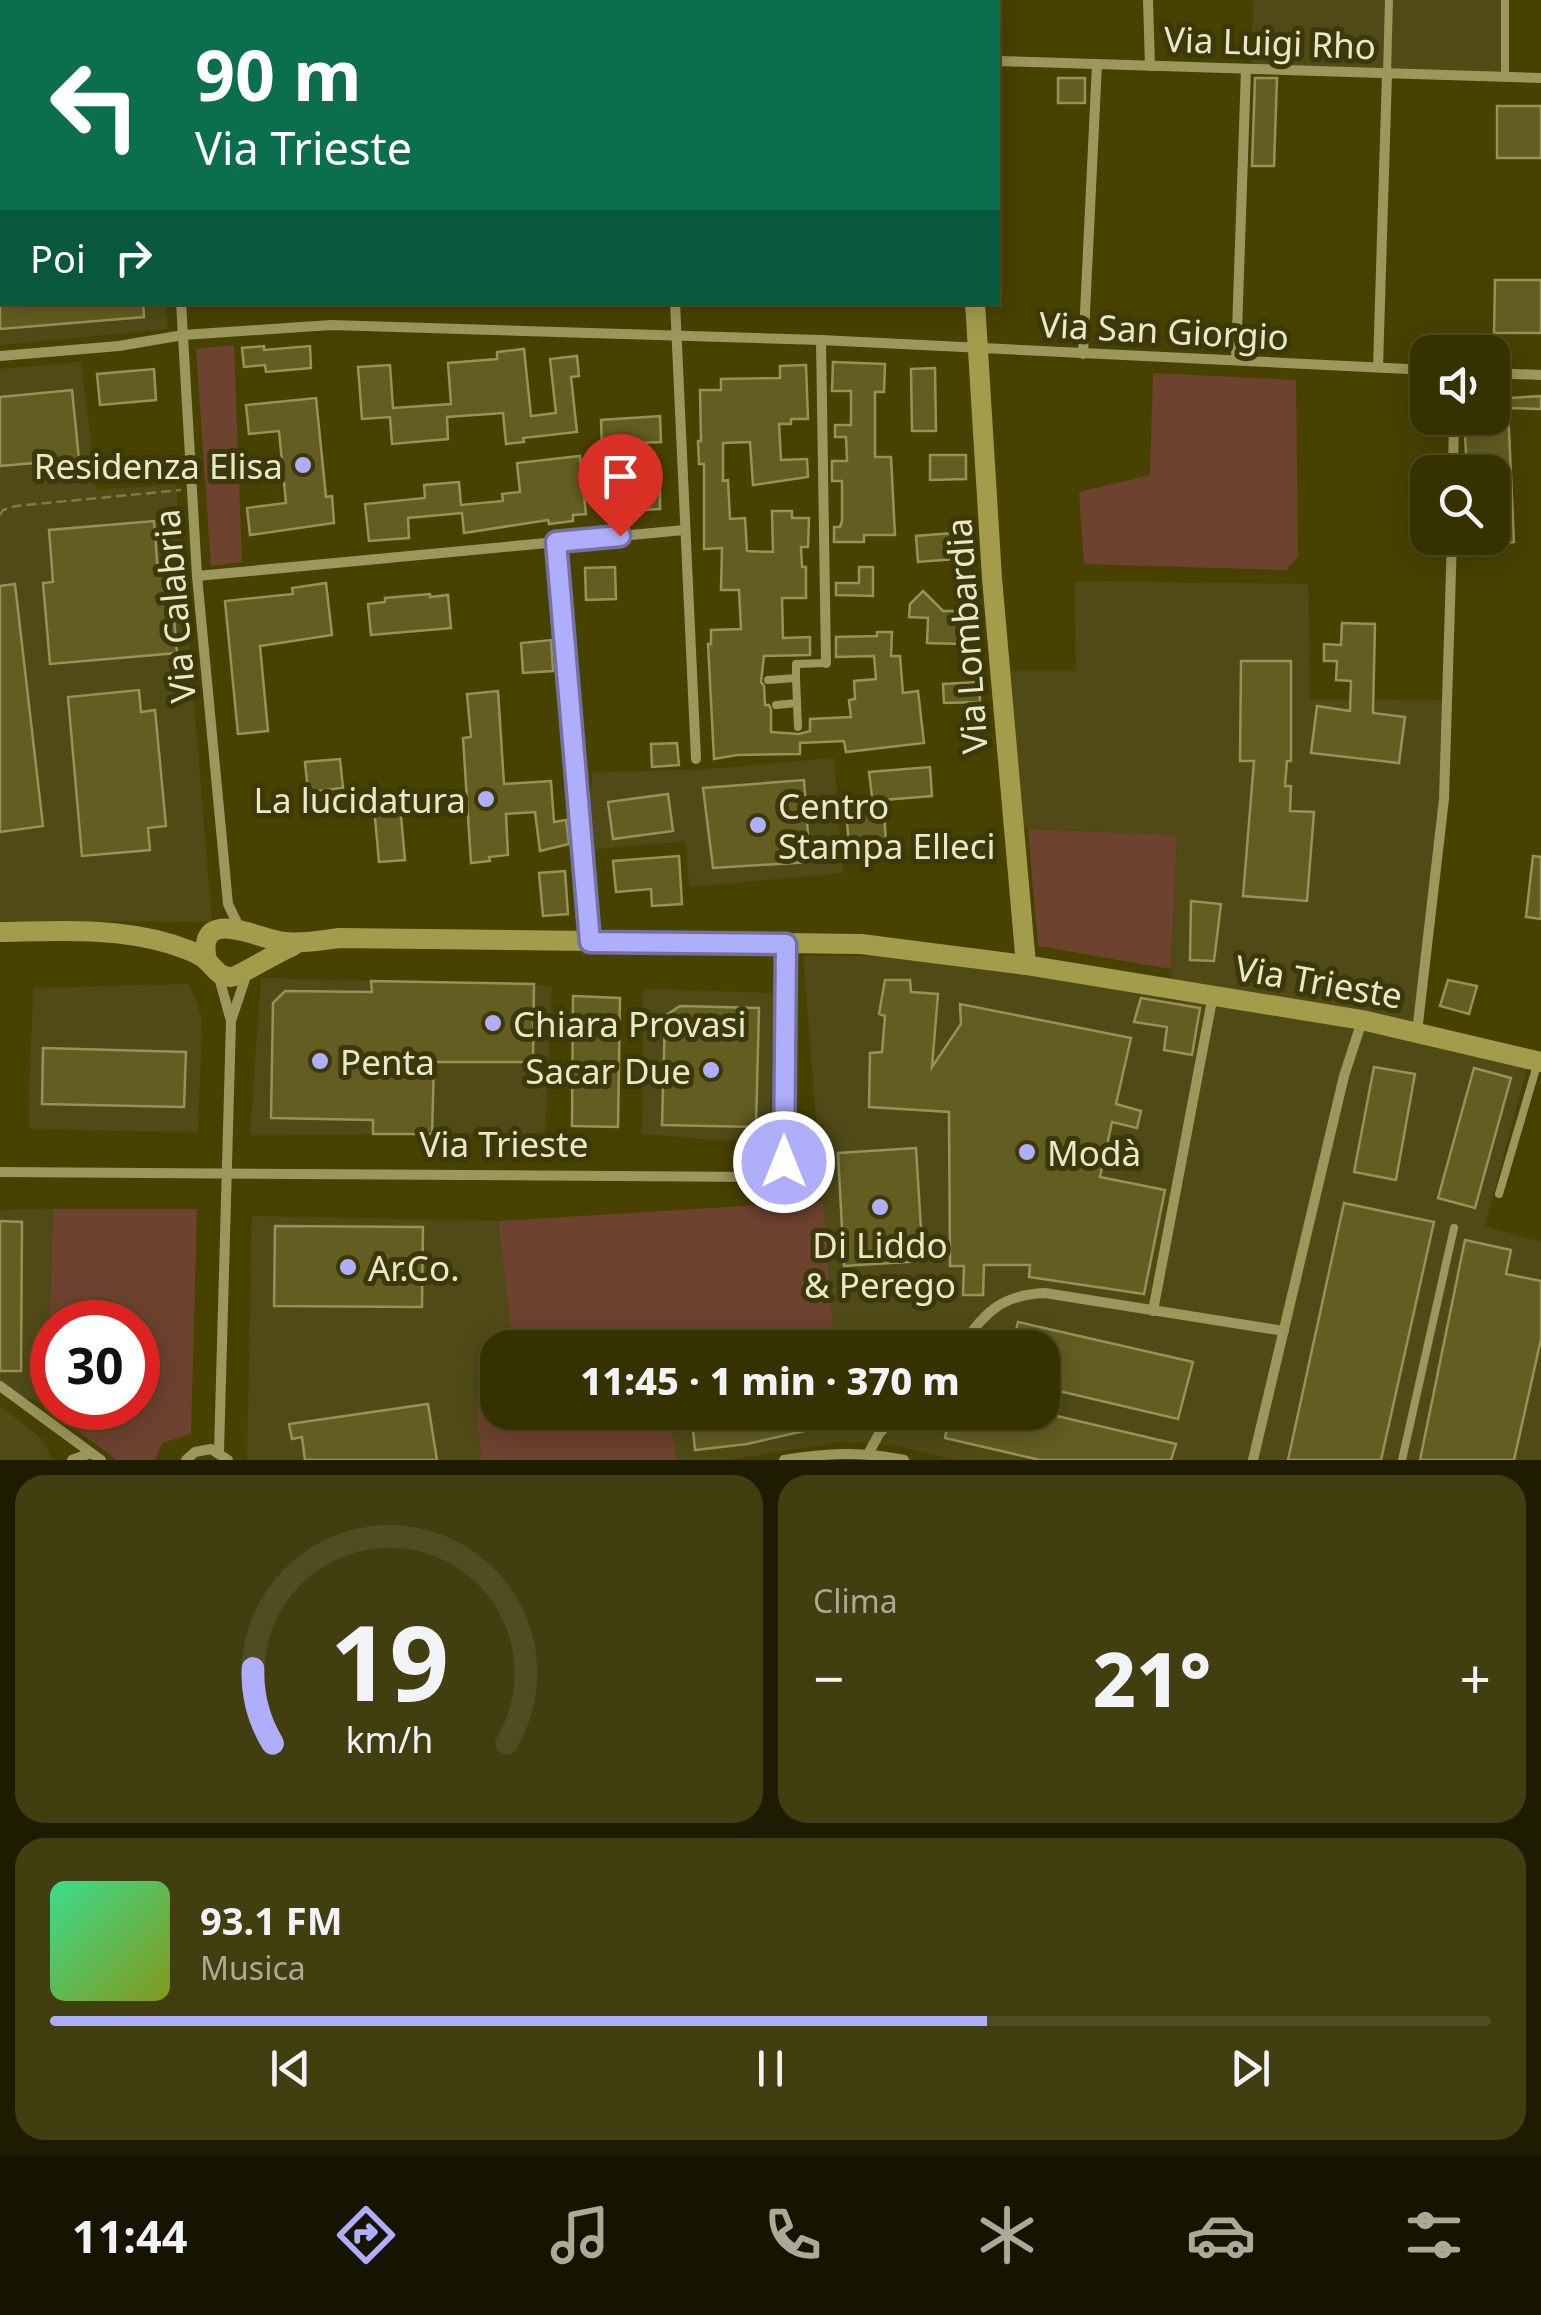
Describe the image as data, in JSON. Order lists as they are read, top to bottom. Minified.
{"streets":{"street":["Via Luigi Rho","Via San Giorgio","Via Calabria","Via Lombardia","Via Trieste"]},"crossings":[["Via San Giorgio","Via Calabria"],["Via San Giorgio","Via Lombardia"],["Via Lombardia","Via Trieste"]],"places":["Residenza Elisa","La lucidatura","Centro Stampa Elleci","Chiara Provasi","Penta","Sacar Due","Modà","Di Liddo & Perego","Ar.Co."],"page":{"turn":["90 m","Via Trieste"],"then":"Poi","limit":"30","trip":"11:45 · 1 min · 370 m","tile":"Clima","heat":["−","21°","+"],"song":["93.1 FM","Musica"],"tabs":"11:44","gauge":["19","km/h"]}}
